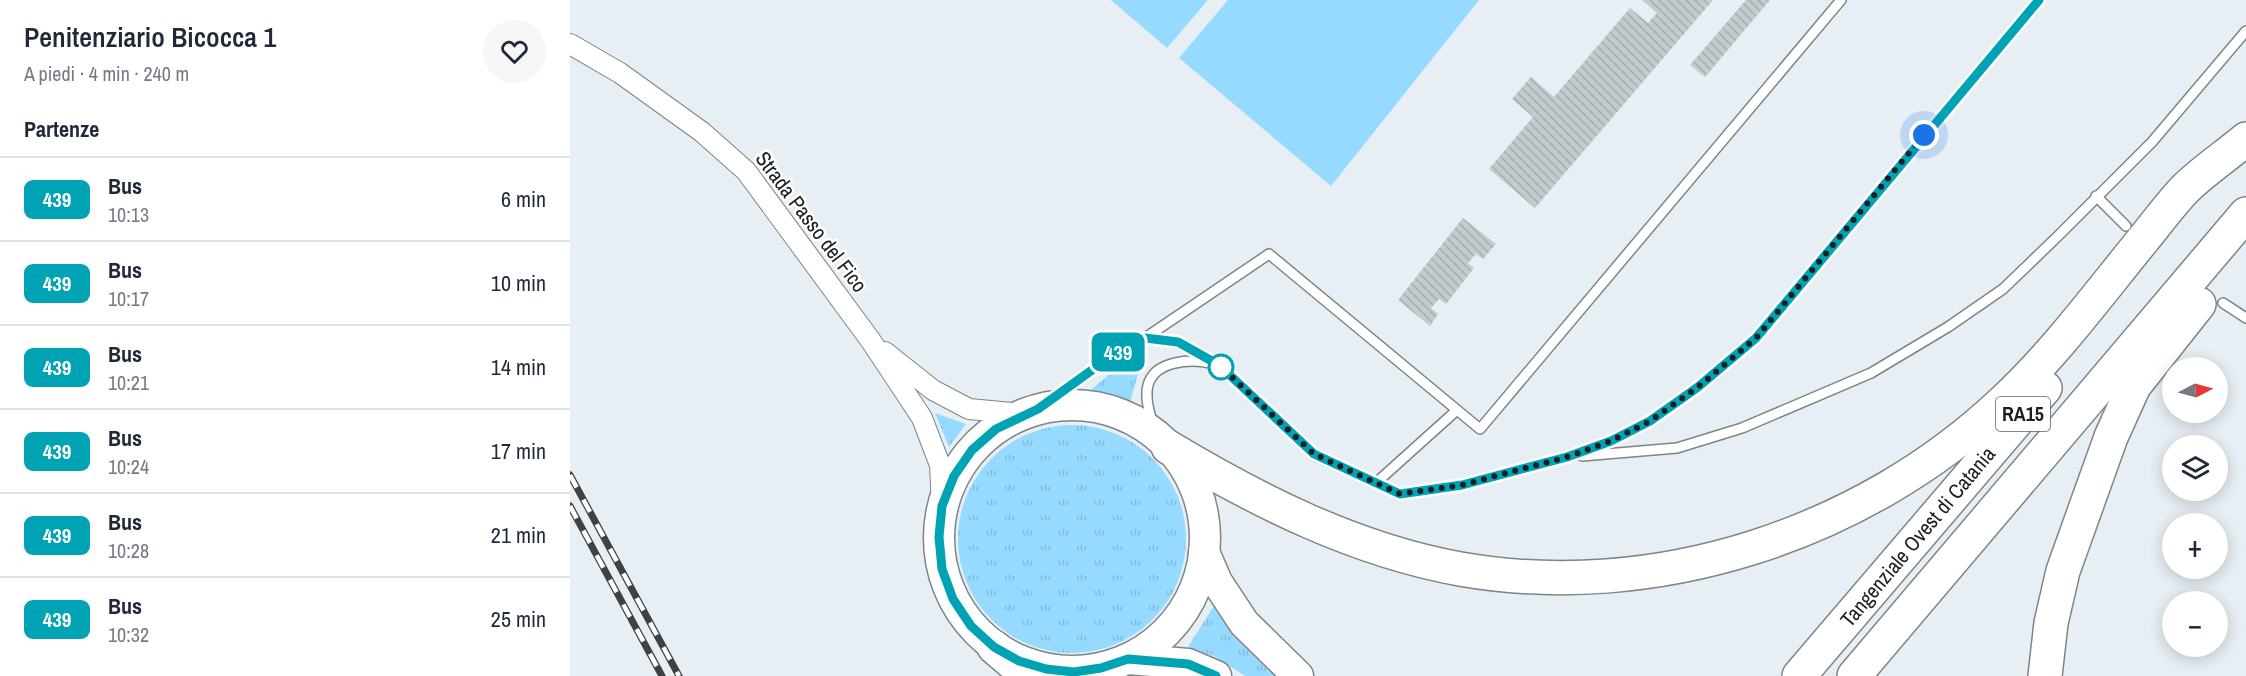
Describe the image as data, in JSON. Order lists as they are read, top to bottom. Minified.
{"streets":{"highway":["RA15","Tangenziale Ovest di Catania"],"street":["Strada Passo del Fico"]},"lines":["bus line 439"],"north":"right","page":{"heading":[["Penitenziario Bicocca 1","A piedi · 4 min · 240 m"],"Partenze"],"on_map":"439","list":[{"mark":"439","name":"Bus","note":"10:13","value":"6 min"},{"mark":"439","name":"Bus","note":"10:17","value":"10 min"},{"mark":"439","name":"Bus","note":"10:21","value":"14 min"},{"mark":"439","name":"Bus","note":"10:24","value":"17 min"},{"mark":"439","name":"Bus","note":"10:28","value":"21 min"},{"mark":"439","name":"Bus","note":"10:32","value":"25 min"}],"map_buttons":["+","−"]}}
